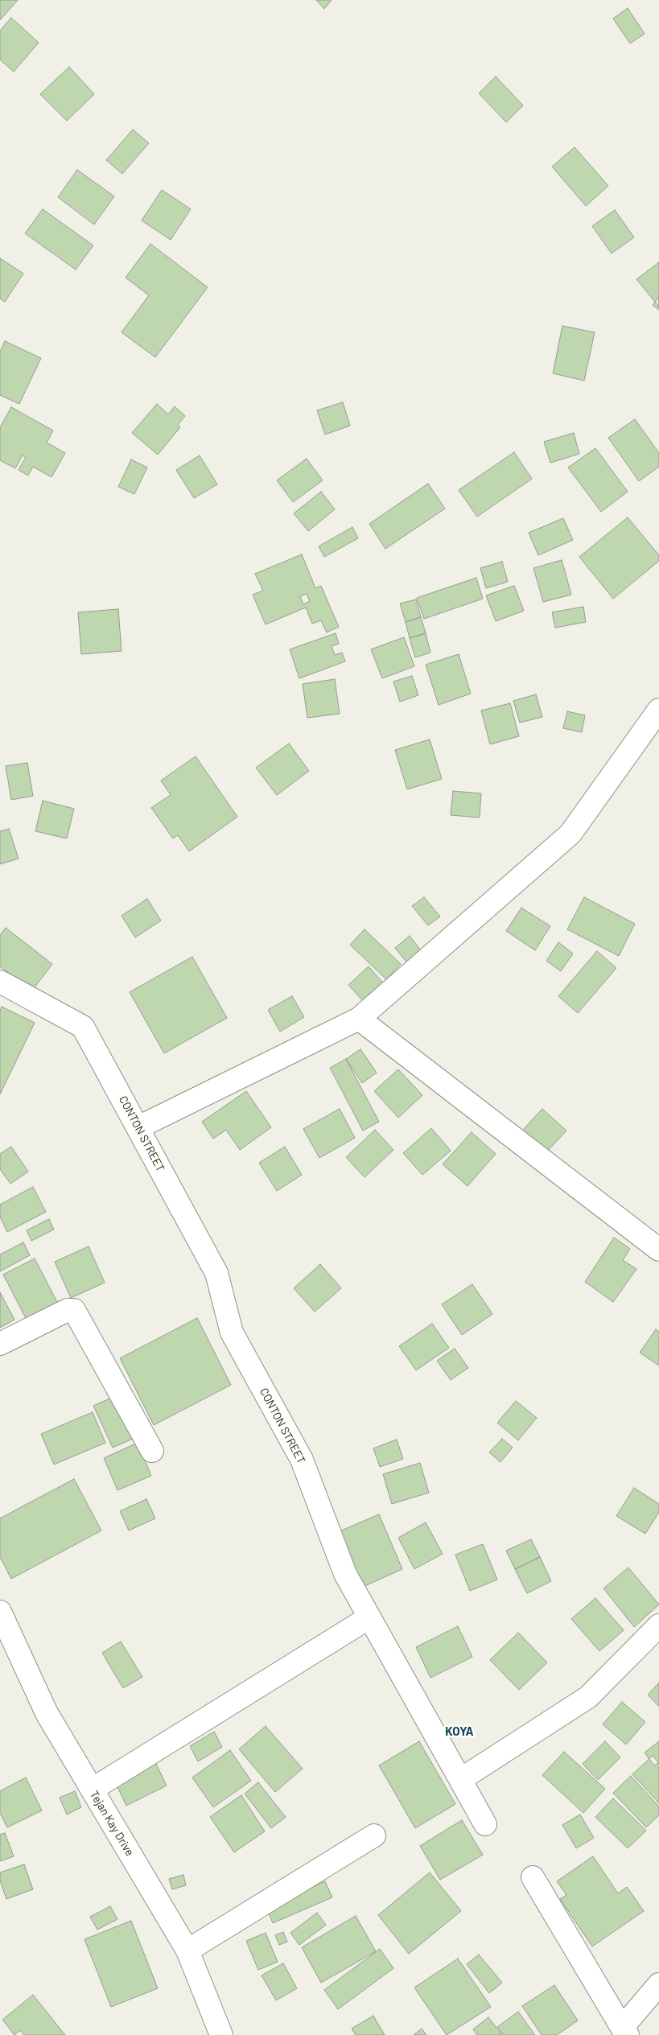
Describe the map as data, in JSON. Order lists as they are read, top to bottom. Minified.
{"streets":{"street":["CONTON STREET","Tejan Kay Drive"]},"districts":["KOYA"]}
